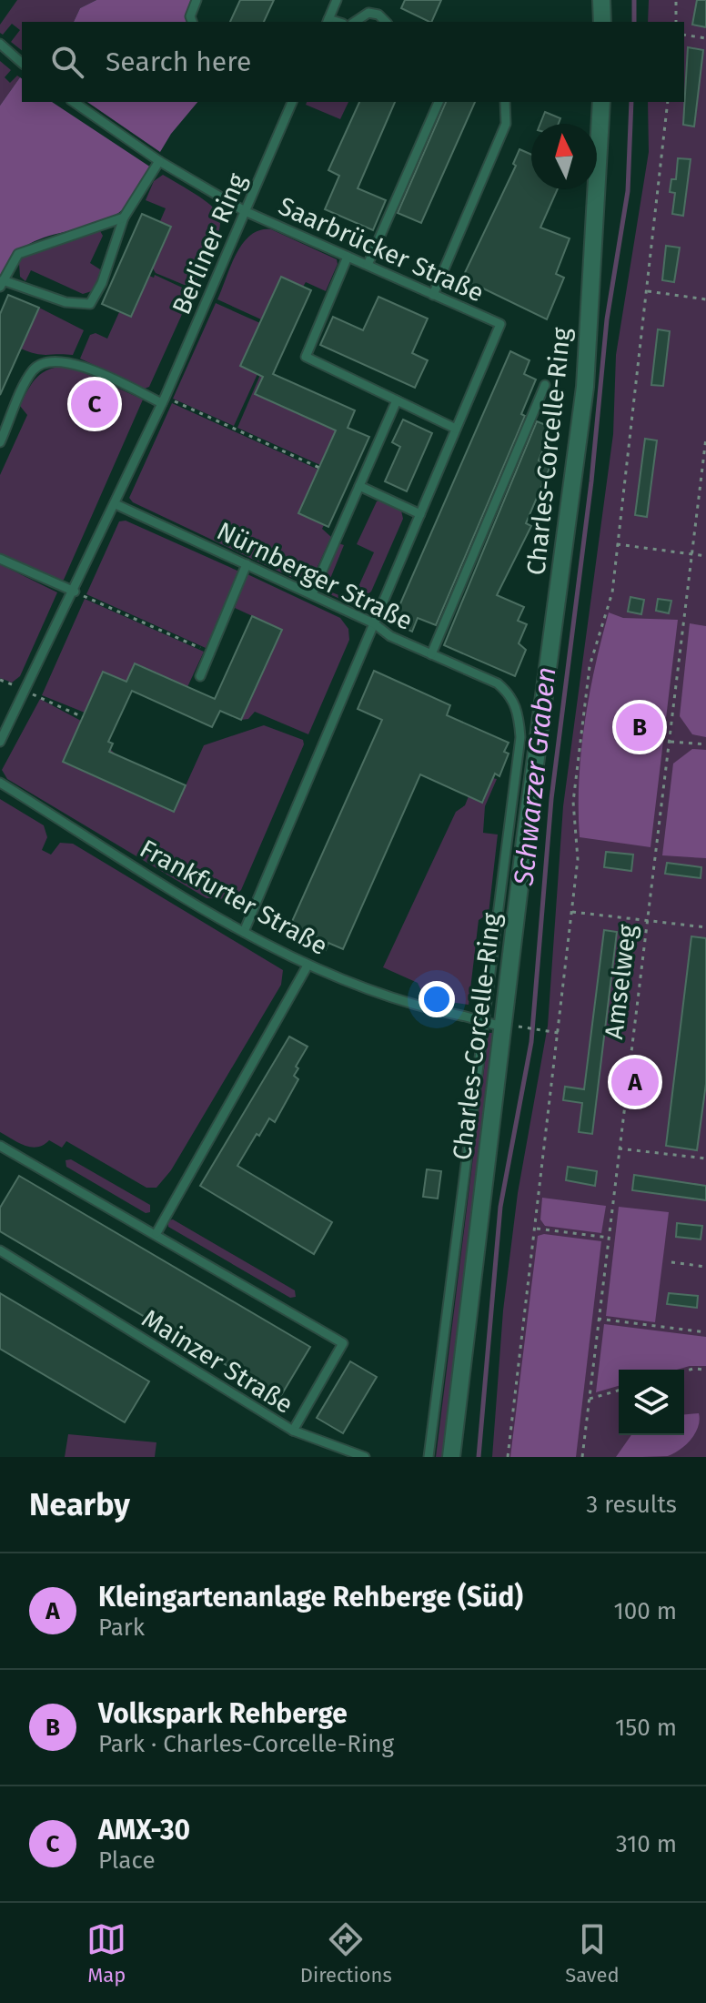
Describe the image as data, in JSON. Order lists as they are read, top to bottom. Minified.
{"streets":{"street":["Charles-Corcelle-Ring"],"lane":["Berliner Ring","Saarbrücker Straße","Nürnberger Straße","Frankfurter Straße","Mainzer Straße"],"path":["Amselweg"]},"crossings":[["Berliner Ring","Saarbrücker Straße"],["Berliner Ring","Nürnberger Straße"],["Charles-Corcelle-Ring","Frankfurter Straße"],["Nürnberger Straße","Frankfurter Straße"]],"water":["Schwarzer Graben"],"north":"top","page":{"search":"Search here","pins":["C","B","A"],"heading":["Nearby","3 results"],"list":[{"mark":"A","name":"Kleingartenanlage Rehberge (Süd)","note":"Park","value":"100 m"},{"mark":"B","name":"Volkspark Rehberge","note":"Park · Charles-Corcelle-Ring","value":"150 m"},{"mark":"C","name":"AMX-30","note":"Place","value":"310 m"}],"nav":["Map","Directions","Saved"]}}
